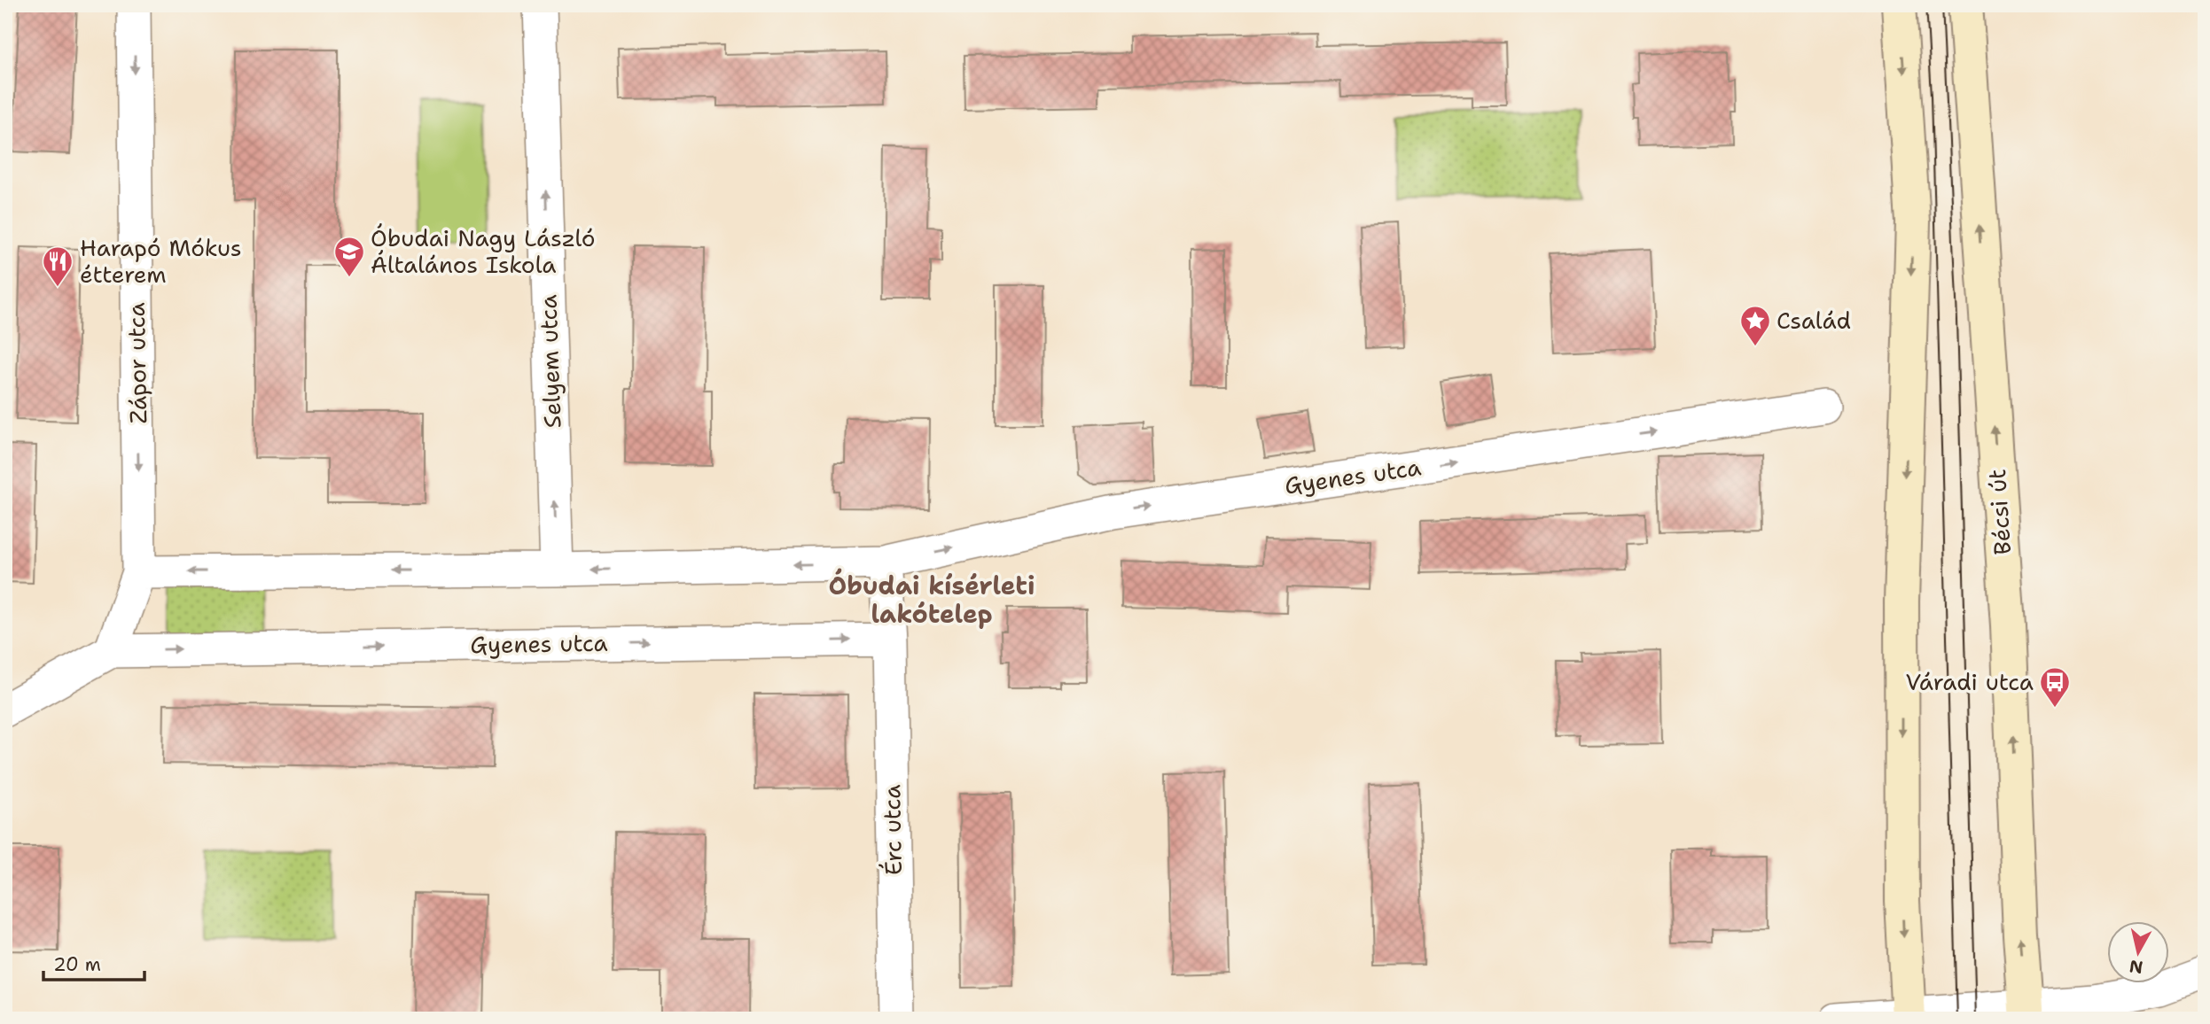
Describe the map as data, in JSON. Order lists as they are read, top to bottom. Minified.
{"streets":{"main road":["Bécsi út"],"street":["Selyem utca","Zápor utca","Gyenes utca","Érc utca"]},"crossings":[["Selyem utca","Gyenes utca"],["Zápor utca","Gyenes utca"],["Gyenes utca","Érc utca"]],"one_way":["Selyem utca","Zápor utca"],"districts":["Óbudai kísérleti lakótelep"],"places":{"school or university":["Óbudai Nagy László Általános Iskola"],"restaurant":["Harapó Mókus étterem"],"place":["Család"],"bus stop":["Váradi utca"]},"scale_bar":"20 m","north":"bottom"}
